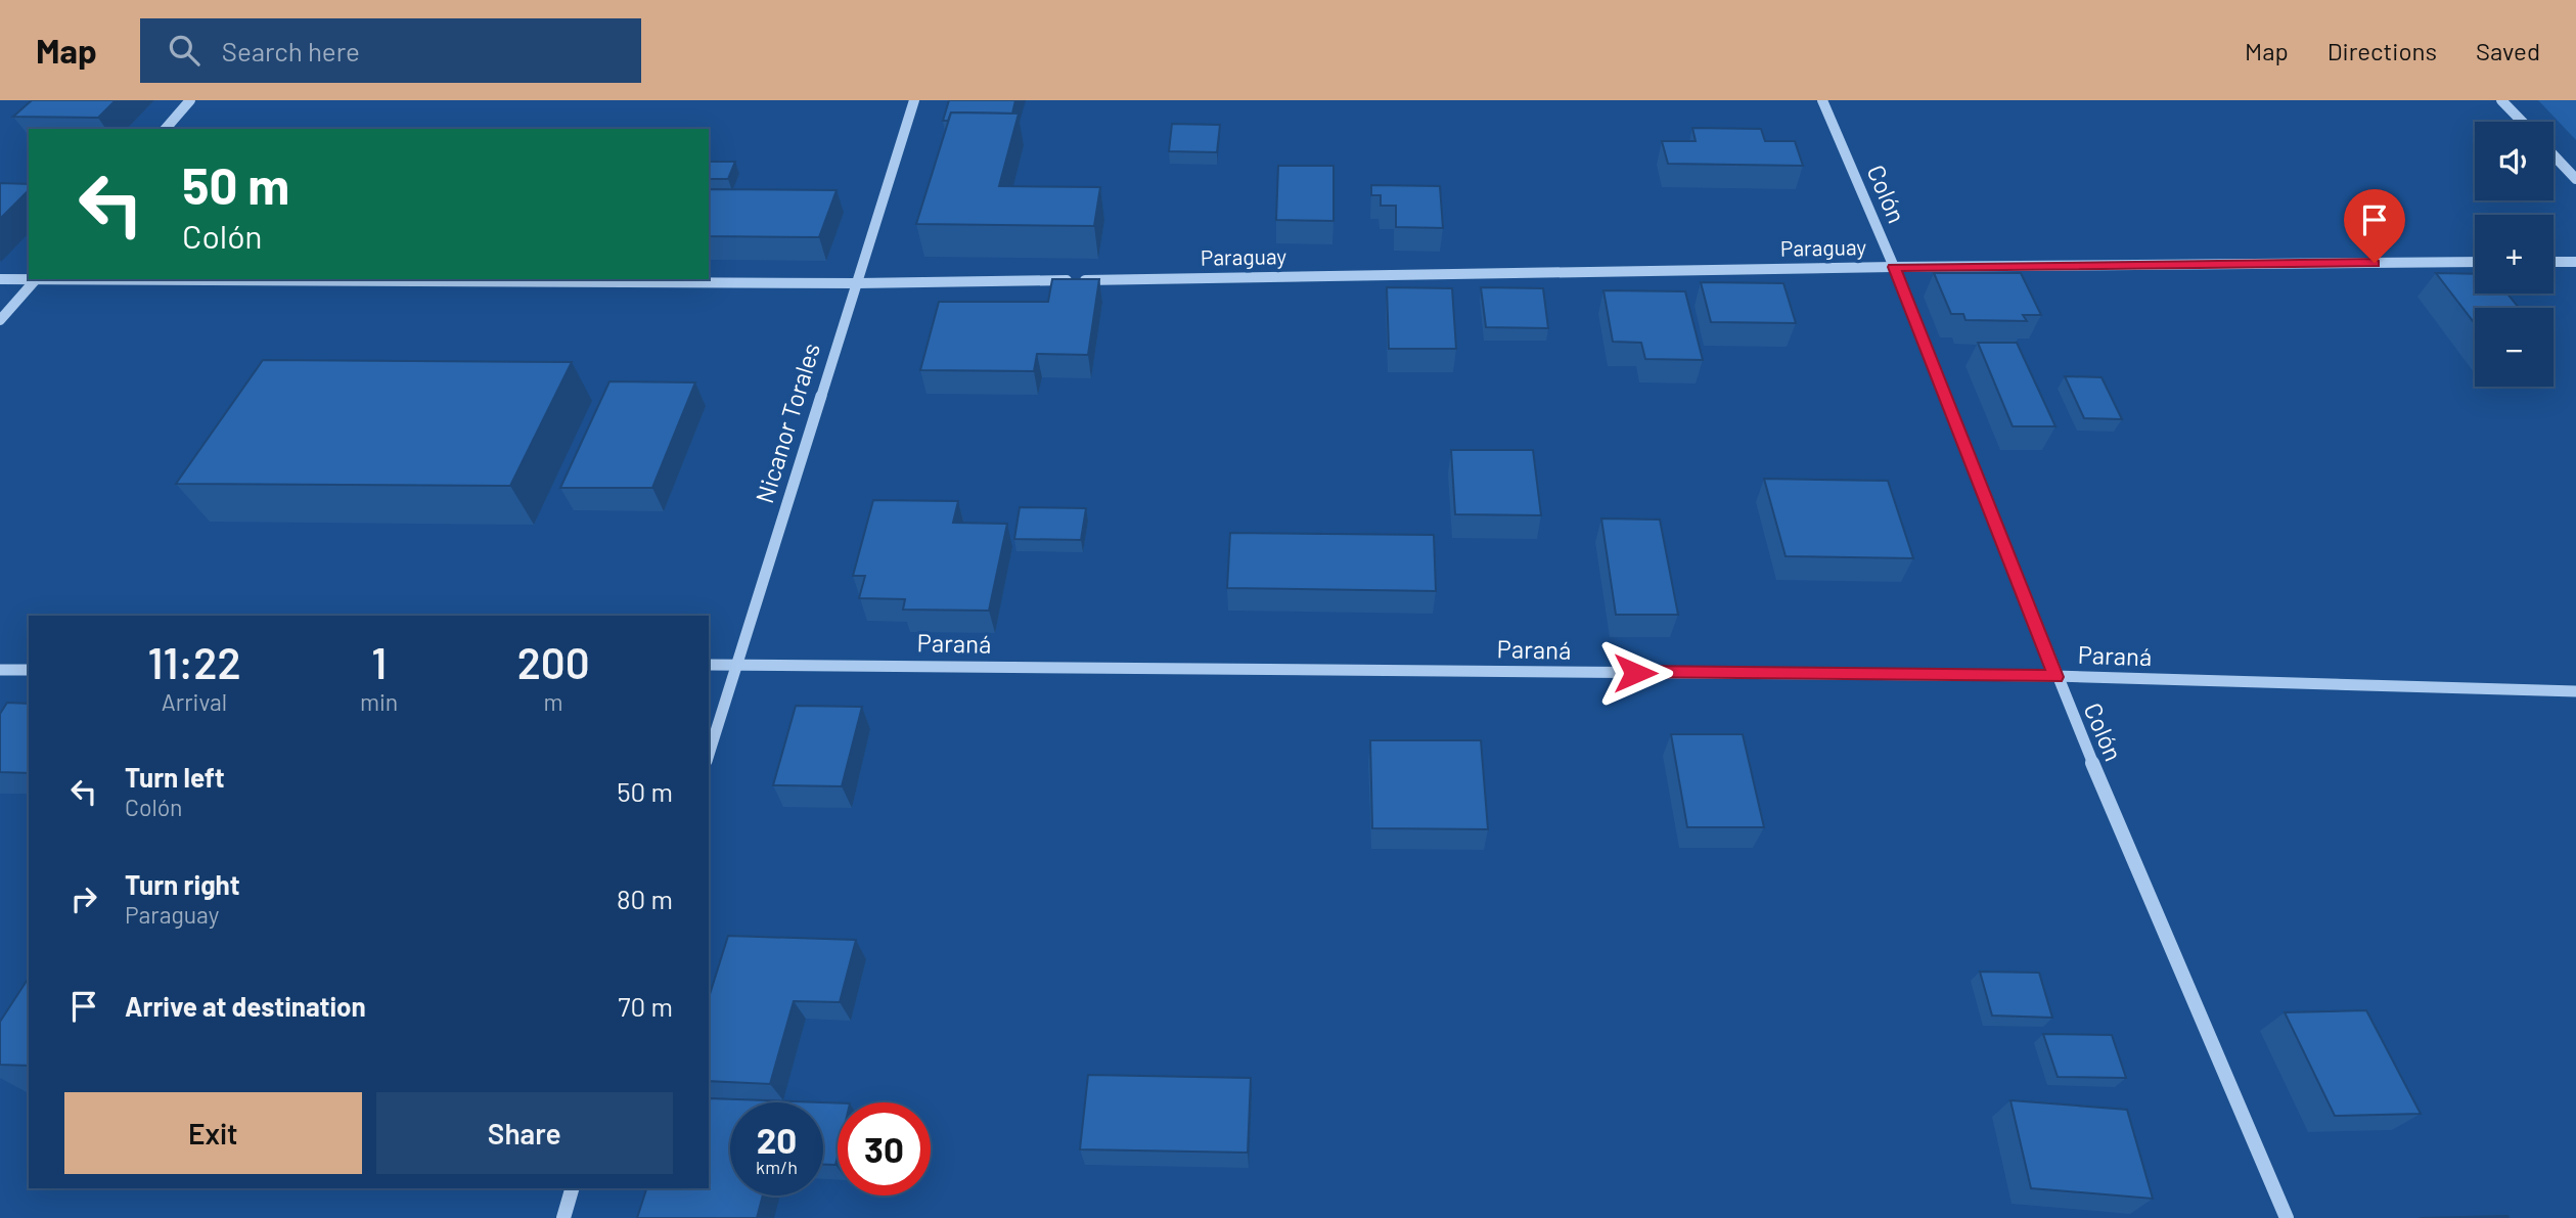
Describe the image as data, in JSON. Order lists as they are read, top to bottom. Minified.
{"streets":{"street":["Colón","Paraguay","Nicanor Torales","Paraná"]},"crossings":[["Colón","Paraguay"],["Colón","Paraná"],["Paraguay","Nicanor Torales"],["Nicanor Torales","Paraná"]],"page":{"header":"Map","search":"Search here","nav":["Map","Directions","Saved"],"map_buttons":["+","−"],"turn":["50 m","Colón"],"eta":["11:22","Arrival","1","min","200","m"],"list":[{"name":"Turn left","note":"Colón","value":"50 m"},{"name":"Turn right","note":"Paraguay","value":"80 m"},{"name":"Arrive at destination","value":"70 m"}],"buttons":["Exit","Share"],"speed":"20 km/h","limit":"30"}}
